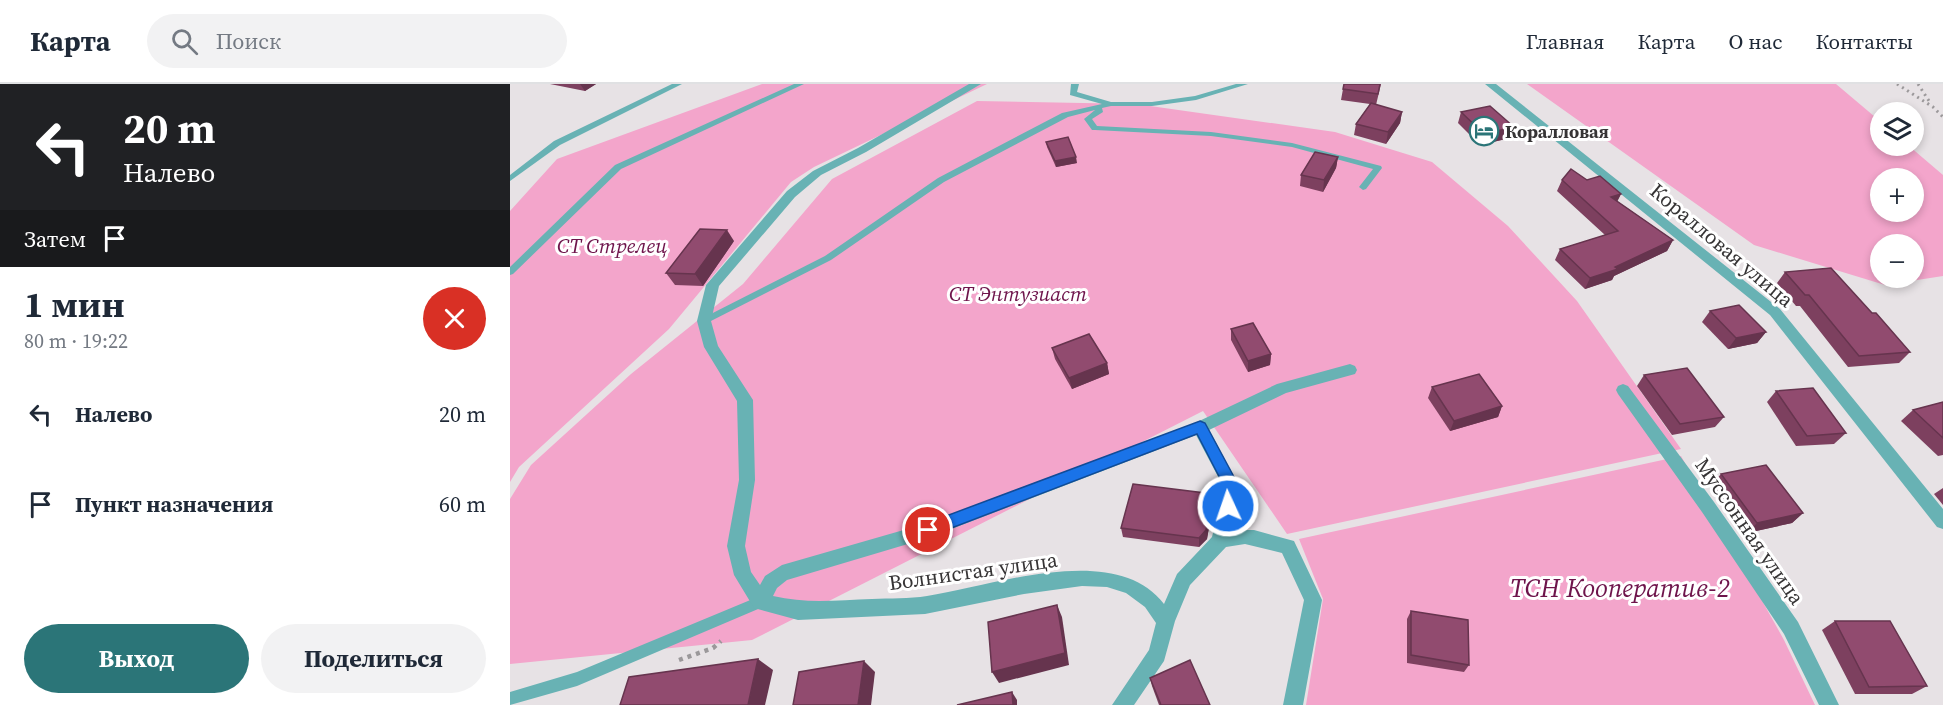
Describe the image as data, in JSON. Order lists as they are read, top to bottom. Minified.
{"streets":{"street":["Коралловая улица","Муссонная улица","Волнистая улица"]},"parks":["СТ Стрелец","СТ Энтузиаст","ТСН Кооператив-2"],"places":{"hotel":["Коралловая"]},"page":{"header":"Карта","search":"Поиск","nav":["Главная","Карта","О нас","Контакты"],"turn":["20 m","Налево"],"map_buttons":["+","−"],"then":"Затем","heading":["1 мин","80 m · 19:22"],"list":[{"name":"Налево","value":"20 m"},{"name":"Пункт назначения","value":"60 m"}],"buttons":["Выход","Поделиться"]}}
